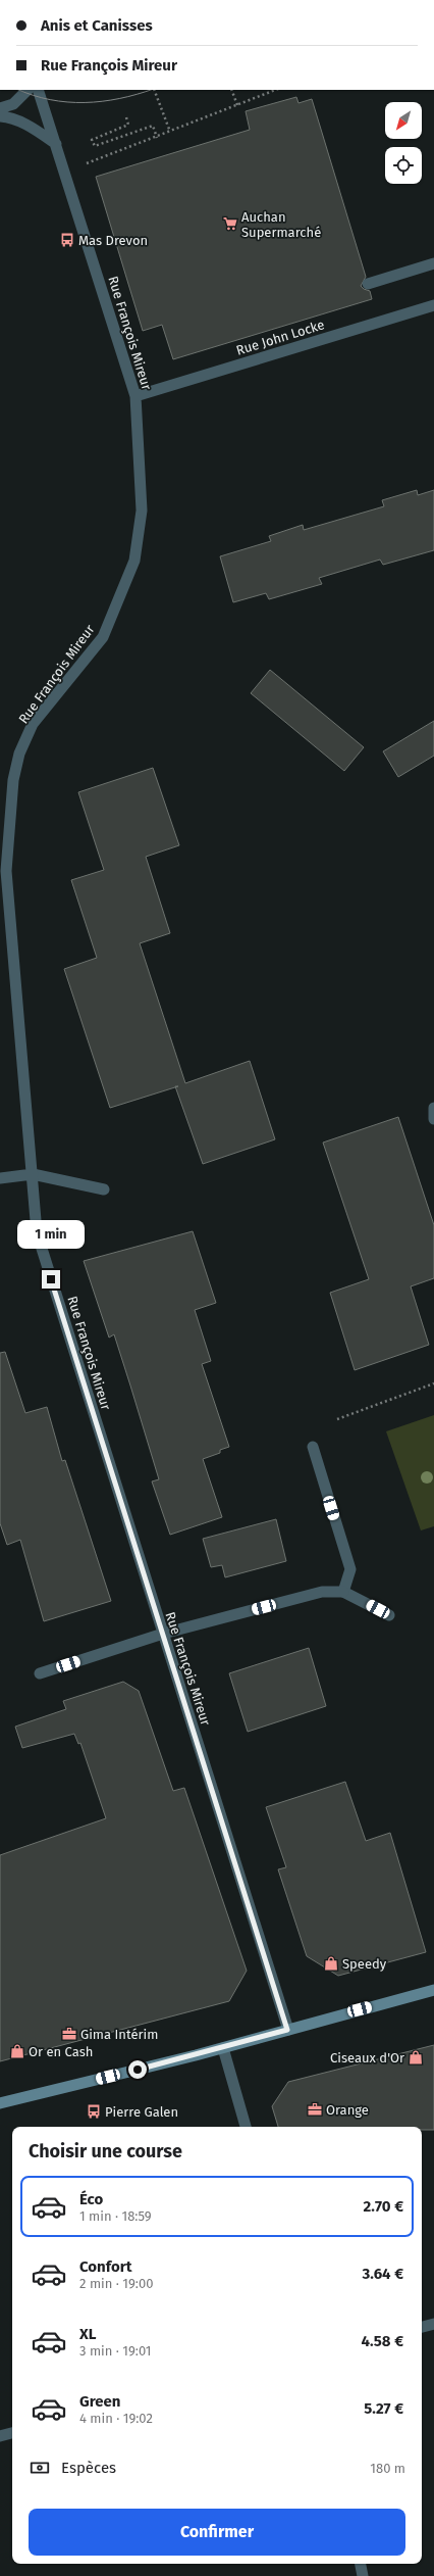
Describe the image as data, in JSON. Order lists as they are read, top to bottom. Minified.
{"streets":{"street":["Rue François Mireur","Rue John Locke"]},"crossings":[["Rue François Mireur","Rue John Locke"]],"places":{"supermarket":["Auchan Supermarché"],"bus stop":["Mas Drevon","Pierre Galen"],"shop":["Speedy","Or en Cash","Ciseaux d'Or"],"office":["Gima Intérim","Orange"]},"north":"bottom left","page":{"banner":["Anis et Canisses","Rue François Mireur"],"bubble":"1 min","heading":"Choisir une course","list":[{"name":"Éco","note":"1 min · 18:59","value":"2.70 €"},{"name":"Confort","note":"2 min · 19:00","value":"3.64 €"},{"name":"XL","note":"3 min · 19:01","value":"4.58 €"},{"name":"Green","note":"4 min · 19:02","value":"5.27 €"}],"pay":["Espèces","180 m"],"buttons":"Confirmer"}}
